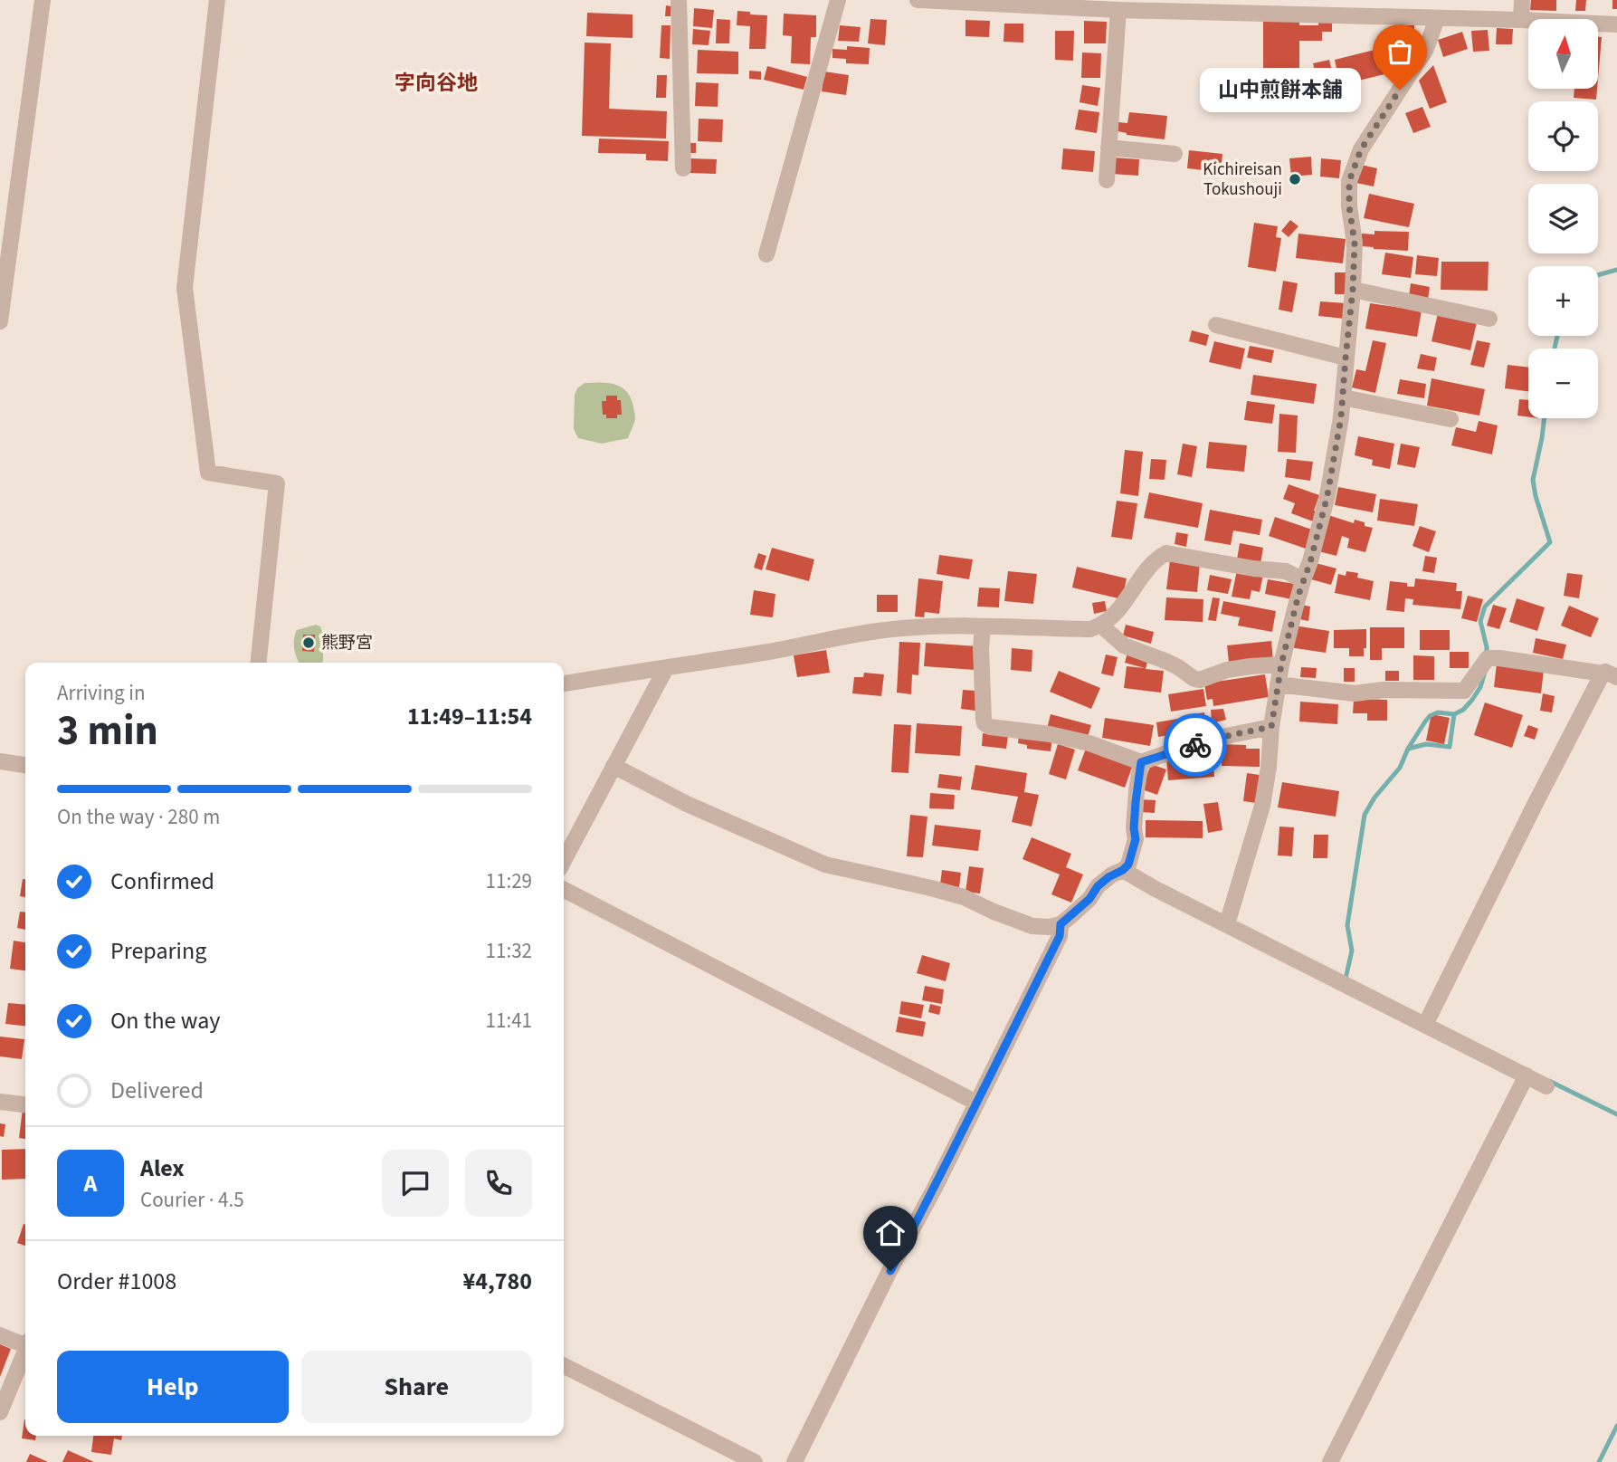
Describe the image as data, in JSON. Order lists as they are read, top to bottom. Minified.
{"districts":["字向谷地"],"places":["山中煎餅本舗","Kichireisan Tokushouji","熊野宮"],"north":"top","page":{"map_buttons":["+","−"],"bubble":"山中煎餅本舗","heading":["3 min","Arriving in","11:49–11:54"],"panel":["Alex","Courier · 4.5","Order #1008","¥4,780"],"bar":"On the way · 280 m","list":[["Confirmed","11:29"],["Preparing","11:32"],["On the way","11:41"],"Delivered"],"round":"A","buttons":["Help","Share"]}}
